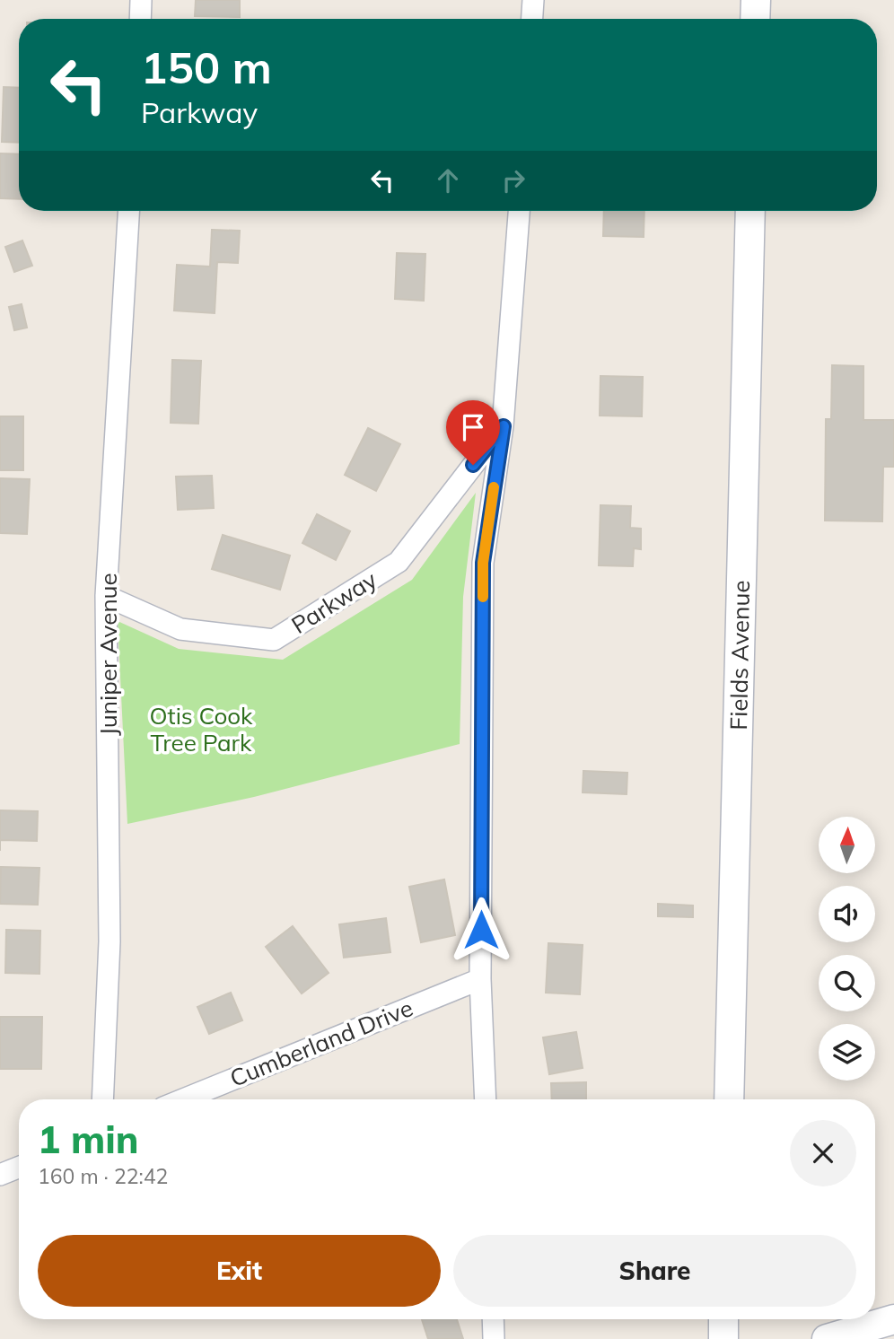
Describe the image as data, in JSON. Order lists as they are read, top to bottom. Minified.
{"streets":{"street":["Parkway","Juniper Avenue","Fields Avenue","Cumberland Drive"]},"crossings":[["Parkway","Juniper Avenue"]],"parks":["Otis Cook Tree Park"],"north":"top","page":{"turn":["150 m","Parkway"],"heading":["1 min","160 m · 22:42"],"buttons":["Exit","Share"]}}
